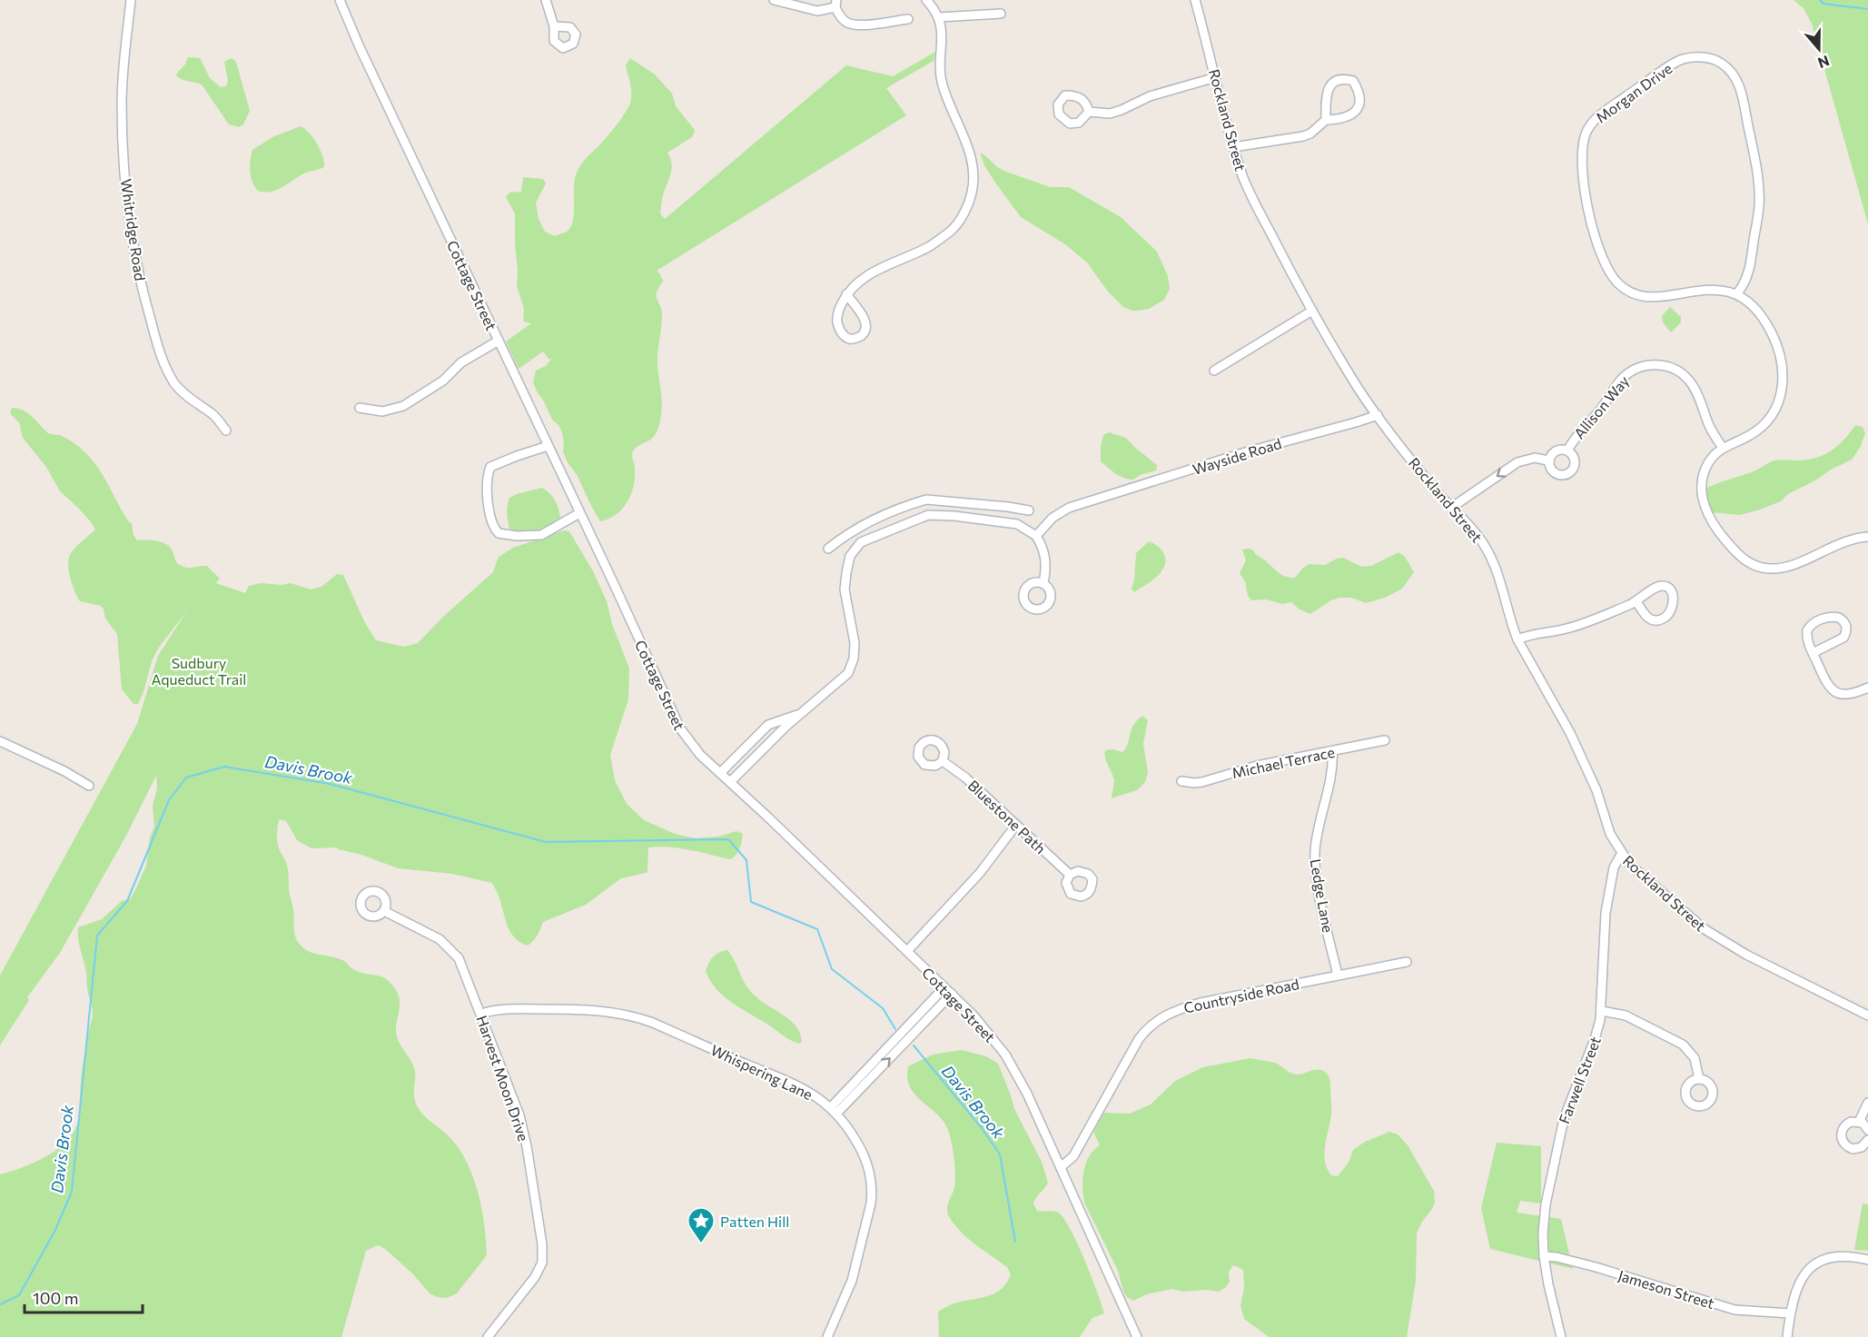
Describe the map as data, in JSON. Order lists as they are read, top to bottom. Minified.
{"streets":{"street":["Morgan Drive","Rockland Street","Whitridge Road","Cottage Street","Allison Way","Wayside Road","Michael Terrace","Bluestone Path","Ledge Lane","Countryside Road","Whispering Lane","Harvest Moon Drive","Farwell Street","Jameson Street"]},"crossings":[["Morgan Drive","Allison Way"],["Rockland Street","Allison Way"],["Rockland Street","Wayside Road"],["Rockland Street","Farwell Street"],["Cottage Street","Countryside Road"],["Michael Terrace","Ledge Lane"],["Ledge Lane","Countryside Road"],["Whispering Lane","Harvest Moon Drive"],["Farwell Street","Jameson Street"]],"water":["Davis Brook"],"parks":["Sudbury Aqueduct Trail"],"places":{"place":["Patten Hill"]},"scale_bar":"100 m","north":"bottom"}
